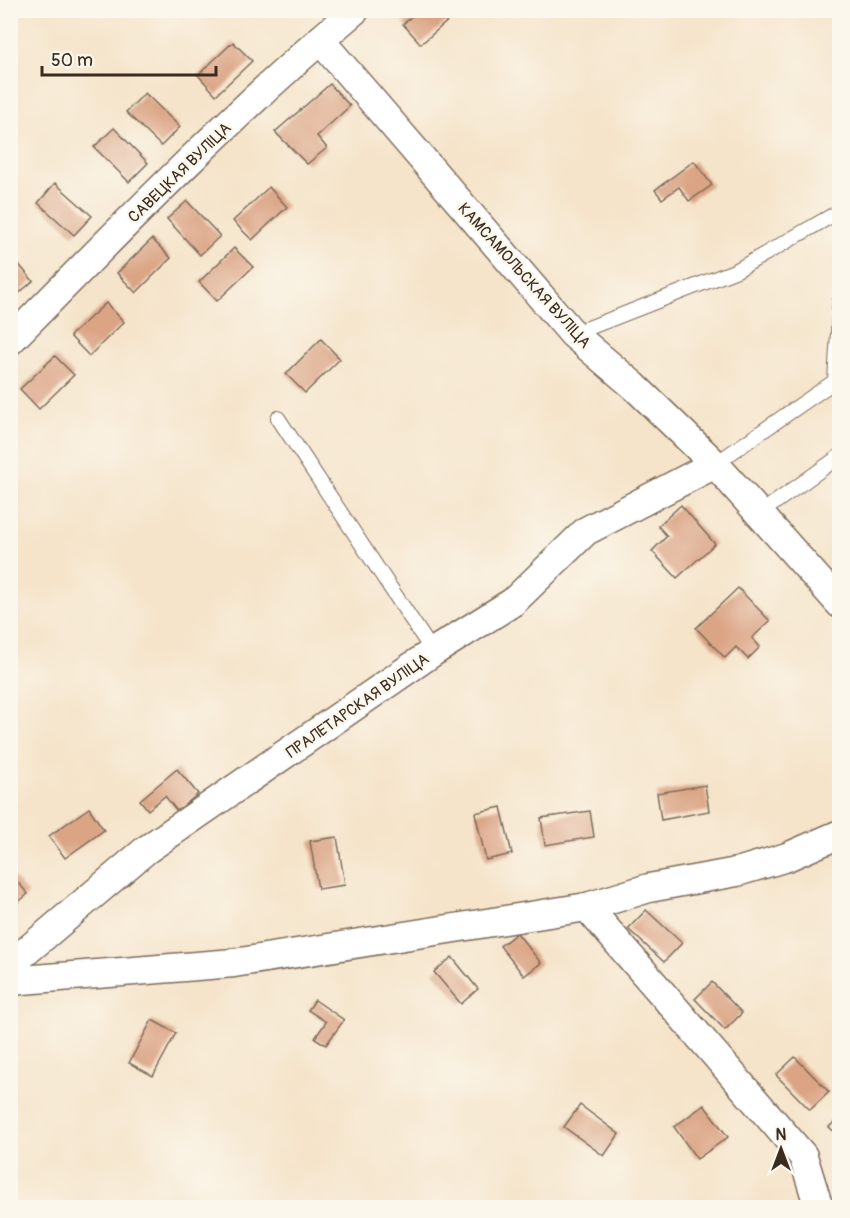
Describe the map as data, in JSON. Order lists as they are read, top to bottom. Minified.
{"streets":{"street":["САВЕЦКАЯ ВУЛІЦА","КАМСАМОЛЬСКАЯ ВУЛІЦА","ПРАЛЕТАРСКАЯ ВУЛІЦА"]},"crossings":[["САВЕЦКАЯ ВУЛІЦА","КАМСАМОЛЬСКАЯ ВУЛІЦА"],["КАМСАМОЛЬСКАЯ ВУЛІЦА","ПРАЛЕТАРСКАЯ ВУЛІЦА"]],"scale_bar":"50 m","north":"top"}
